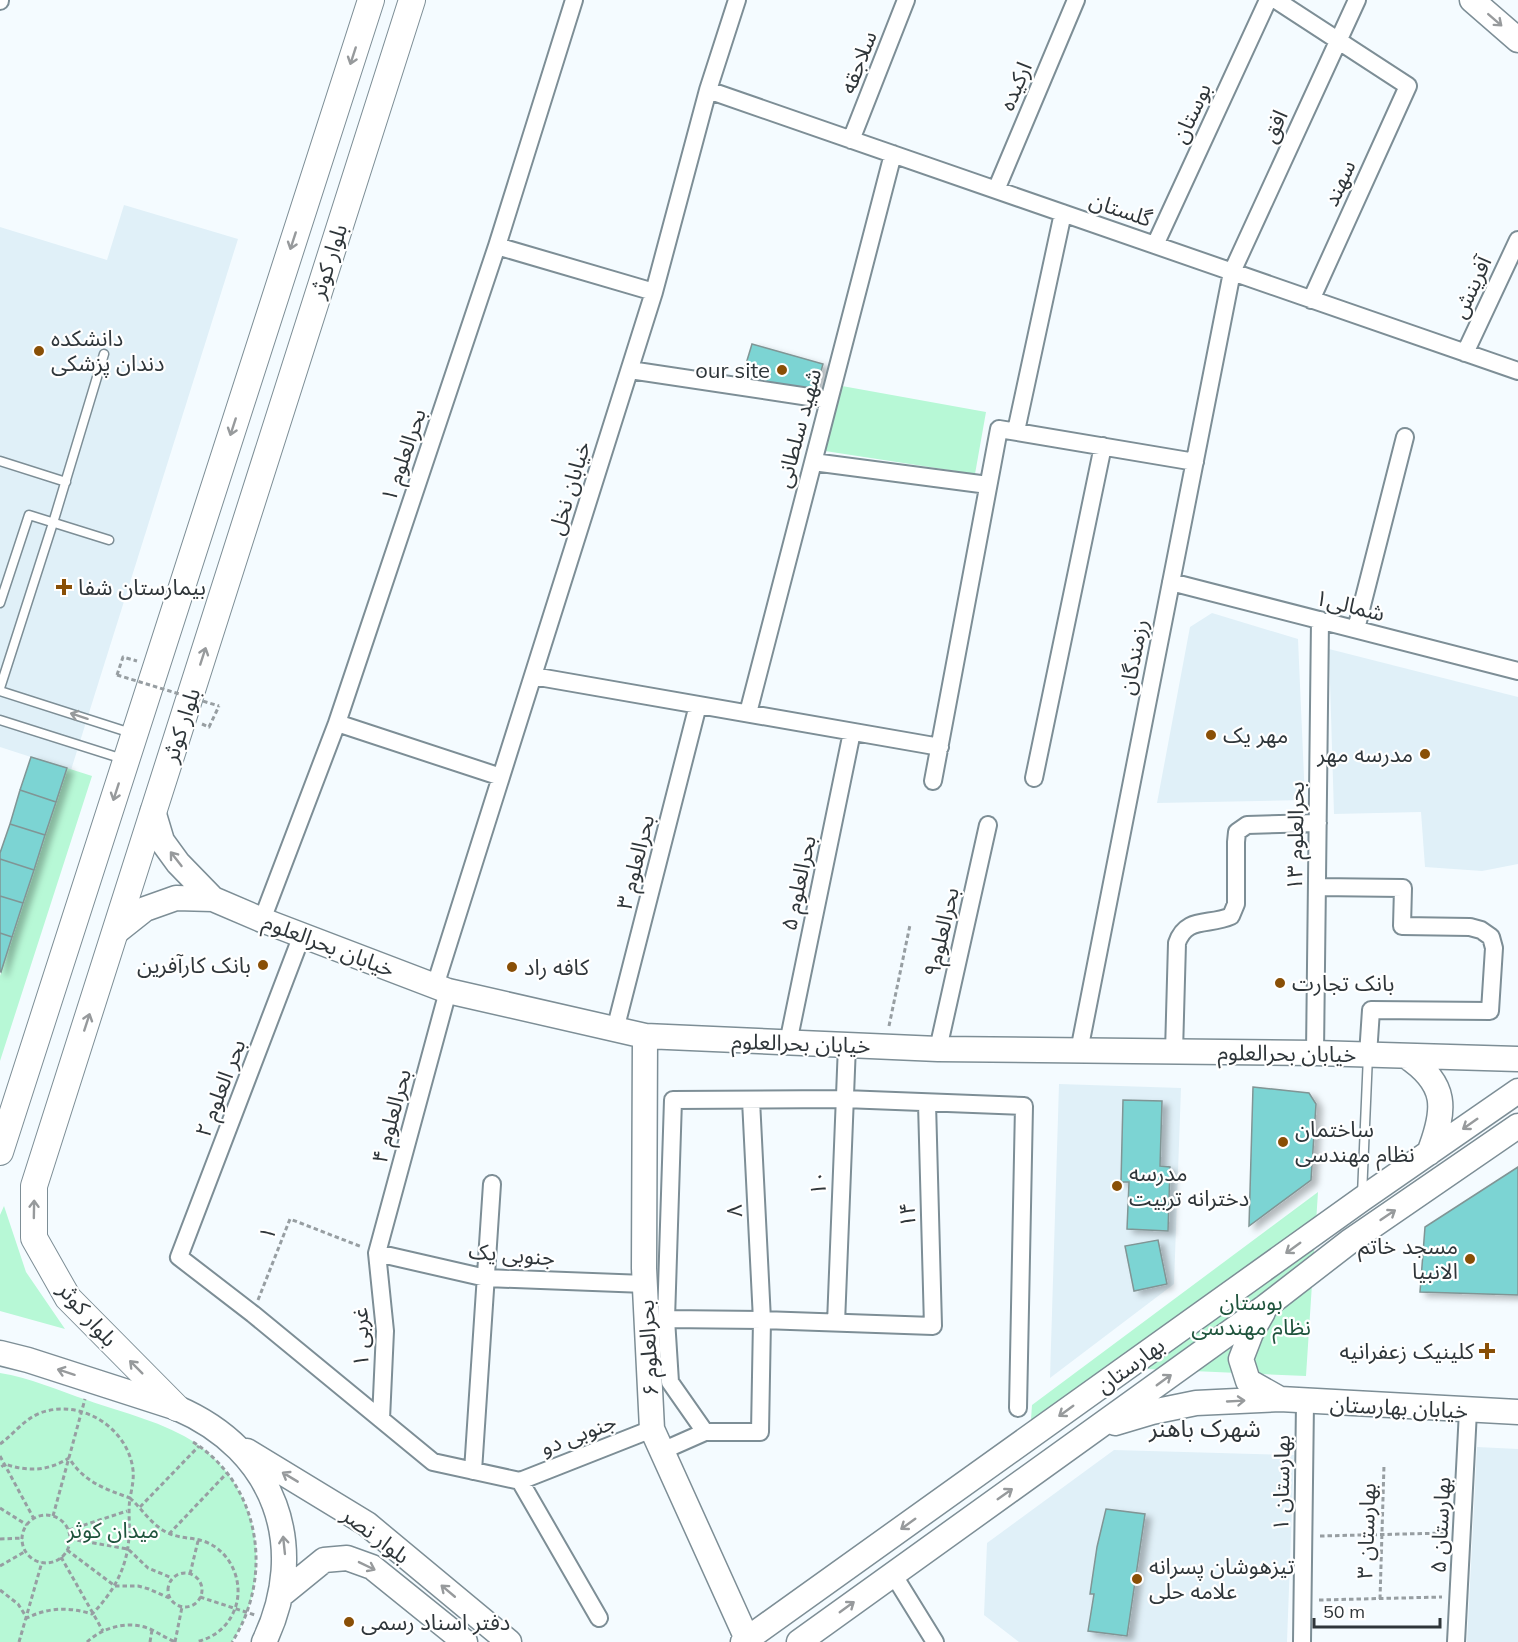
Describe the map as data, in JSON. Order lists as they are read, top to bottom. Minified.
{"streets":{"main road":["بلوار کوثر"],"street":["سلاجقه","ارکیده","بوستان","افق","سهند","گلستان","آفرینش","شهید سلطانی","بحرالعلوم ۱","خیابان نخل","شمالی۱","رزمندگان","بحرالعلوم ۱۳","بحرالعلوم ۳","بحرالعلوم ۵","بحرالعلوم۹","خیابان بحرالعلوم","بحر العلوم ۲","بحرالعلوم ۴","۱۰","۸","۱۴","جنوبی یک","غربی ۱","بحرالعلوم ۶","بهارستان","خیابان بهارستان","جنوبی دو","بهارستان ۱","بهارستان ۵","بلوار نصر"],"path":["۱","بهارستان ۳"]},"crossings":[["سلاجقه","گلستان"],["ارکیده","گلستان"],["بوستان","گلستان"],["افق","سهند"],["افق","گلستان"],["افق","رزمندگان"],["سهند","گلستان"],["گلستان","آفرینش"],["گلستان","شهید سلطانی"],["گلستان","خیابان نخل"],["گلستان","رزمندگان"],["بلوار کوثر","خیابان بحرالعلوم"],["بحرالعلوم ۱","خیابان بحرالعلوم"],["خیابان نخل","خیابان بحرالعلوم"],["خیابان نخل","بحرالعلوم ۴"],["شمالی۱","رزمندگان"],["شمالی۱","بحرالعلوم ۱۳"],["رزمندگان","خیابان بحرالعلوم"],["بحرالعلوم ۱۳","خیابان بحرالعلوم"],["بحرالعلوم ۳","خیابان بحرالعلوم"],["بحرالعلوم ۵","خیابان بحرالعلوم"],["بحرالعلوم۹","خیابان بحرالعلوم"],["خیابان بحرالعلوم","بحر العلوم ۲"],["خیابان بحرالعلوم","بحرالعلوم ۴"],["خیابان بحرالعلوم","۱۰"],["خیابان بحرالعلوم","بحرالعلوم ۶"],["بحر العلوم ۲","۱"],["بحرالعلوم ۴","۱"],["بحرالعلوم ۴","جنوبی یک"],["بحرالعلوم ۴","غربی ۱"],["۱۰","۱۴"],["۸","جنوبی دو"],["۱","جنوبی یک"],["۱","غربی ۱"],["جنوبی یک","غربی ۱"],["جنوبی یک","بحرالعلوم ۶"],["بحرالعلوم ۶","بهارستان"],["بحرالعلوم ۶","جنوبی دو"],["خیابان بهارستان","بهارستان ۱"],["خیابان بهارستان","بهارستان ۵"]],"districts":["شهرک باهنر"],"parks":["بوستان نظام مهندسی","میدان کوثر"],"places":{"other":["دانشکده دندان پزشکی","our site","مهر یک","مدرسه مهر","بانک کارآفرین","کافه راد","بانک تجارت","ساختمان نظام مهندسی","مدرسه دخترانه تربیت","مسجد خاتم الانبیا","تیزهوشان پسرانه علامه حلی","دفتر اسناد رسمی"],"health":["بیمارستان شفا","کلینیک زعفرانیه"]},"scale_bar":"50 m"}
